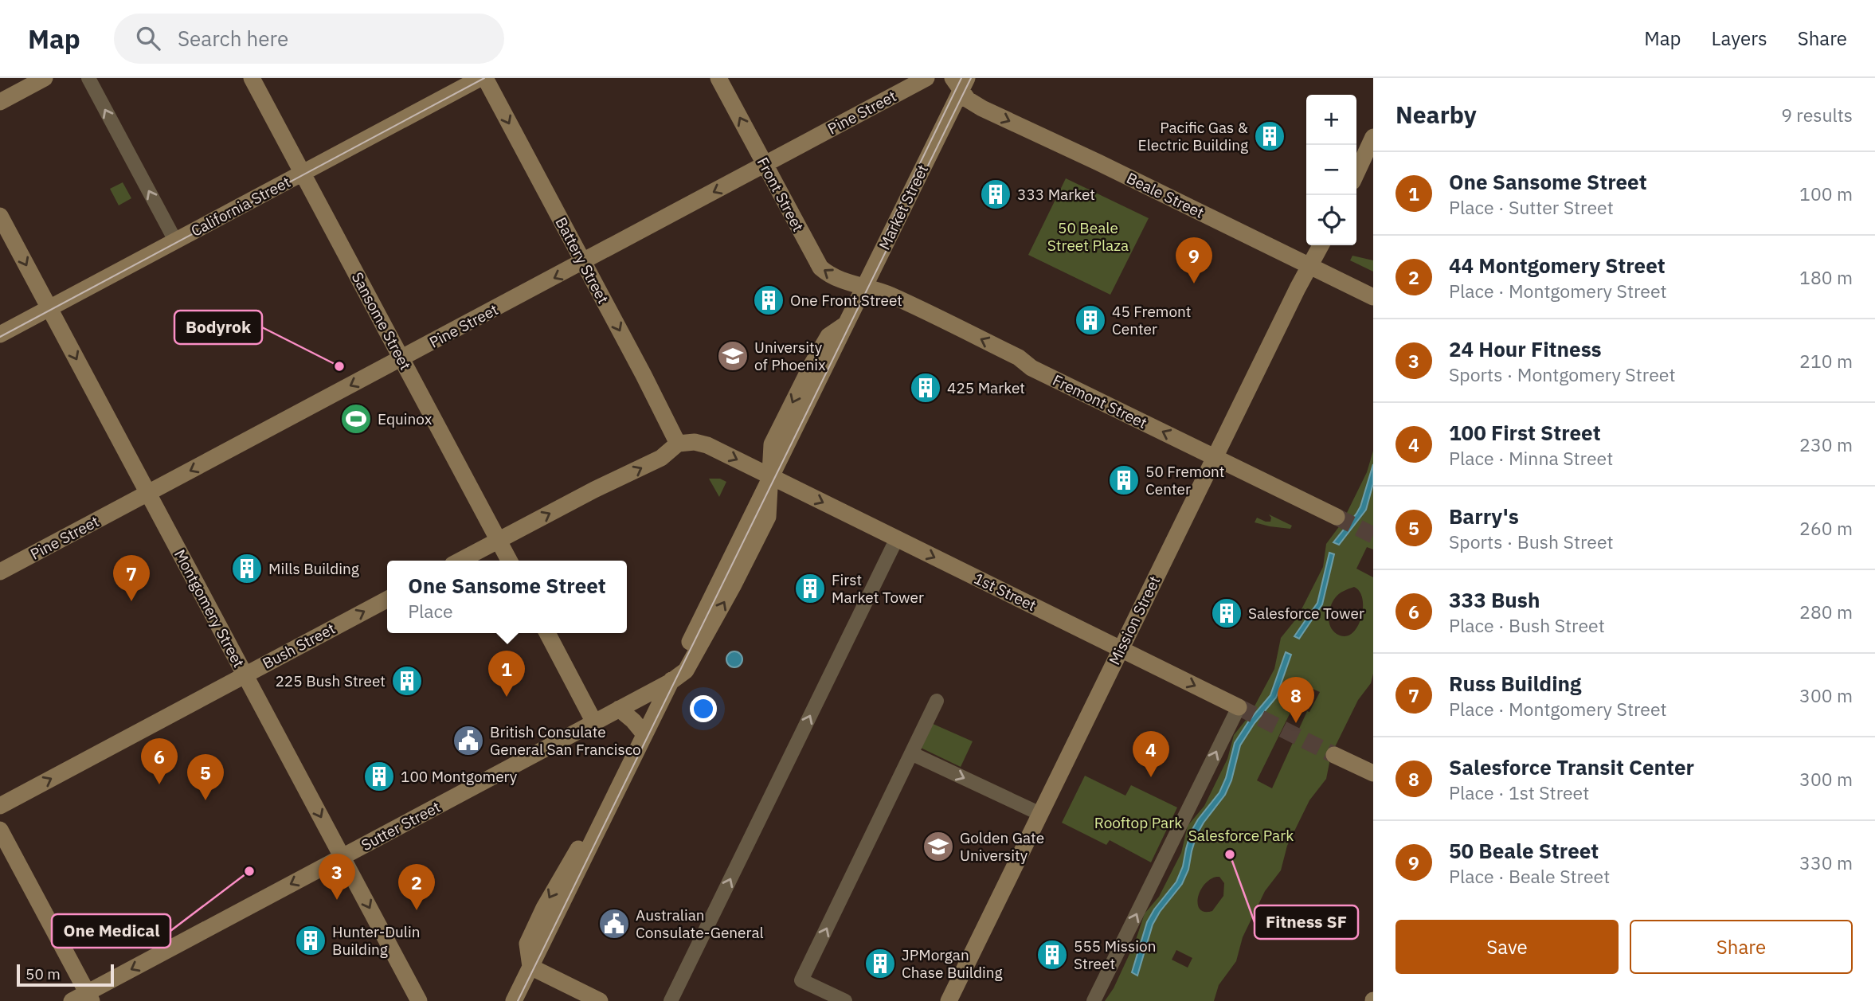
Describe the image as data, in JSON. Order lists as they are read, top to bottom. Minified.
{"streets":{"street":["Pine Street","Front Street","Beale Street","California Street","Market Street","Battery Street","Sansome Street","Fremont Street","1st Street","Montgomery Street","Mission Street","Bush Street","Sutter Street"]},"crossings":[["Pine Street","Front Street"],["Pine Street","Battery Street"],["Pine Street","Sansome Street"],["Pine Street","Montgomery Street"],["Front Street","Market Street"],["Front Street","Fremont Street"],["Beale Street","Market Street"],["Beale Street","Mission Street"],["California Street","Sansome Street"],["California Street","Montgomery Street"],["Market Street","Fremont Street"],["Market Street","1st Street"],["Market Street","Sutter Street"],["Fremont Street","Mission Street"],["1st Street","Mission Street"],["Montgomery Street","Bush Street"],["Montgomery Street","Sutter Street"]],"one_way":["Pine Street","Front Street","Beale Street","Battery Street","Fremont Street","1st Street","Montgomery Street","Bush Street","Sutter Street"],"parks":["50 Beale Street Plaza","Rooftop Park","Salesforce Park"],"places":{"building":["Pacific Gas & Electric Building","333 Market","One Front Street","45 Fremont Center","425 Market","50 Fremont Center","Mills Building","First Market Tower","Salesforce Tower","225 Bush Street","100 Montgomery","Hunter-Dulin Building","555 Mission Street","JPMorgan Chase Building"],"school or university":["University of Phoenix","Golden Gate University"],"other":["Bodyrok","Fitness SF","One Medical"],"sports":["Equinox"],"public building":["British Consulate General San Francisco","Australian Consulate-General"]},"scale_bar":"50 m","page":{"header":"Map","search":"Search here","nav":["Map","Layers","Share"],"heading":["Nearby","9 results"],"map_buttons":["+","−"],"list":[{"mark":"1","name":"One Sansome Street","note":"Place · Sutter Street","value":"100 m"},{"mark":"2","name":"44 Montgomery Street","note":"Place · Montgomery Street","value":"180 m"},{"mark":"3","name":"24 Hour Fitness","note":"Sports · Montgomery Street","value":"210 m"},{"mark":"4","name":"100 First Street","note":"Place · Minna Street","value":"230 m"},{"mark":"5","name":"Barry's","note":"Sports · Bush Street","value":"260 m"},{"mark":"6","name":"333 Bush","note":"Place · Bush Street","value":"280 m"},{"mark":"7","name":"Russ Building","note":"Place · Montgomery Street","value":"300 m"},{"mark":"8","name":"Salesforce Transit Center","note":"Place · 1st Street","value":"300 m"},{"mark":"9","name":"50 Beale Street","note":"Place · Beale Street","value":"330 m"}],"pins":["9","7","1","8","4","6","5","3","2"],"popup":["One Sansome Street","Place"],"buttons":["Save","Share"],"scale":"50 m"}}
